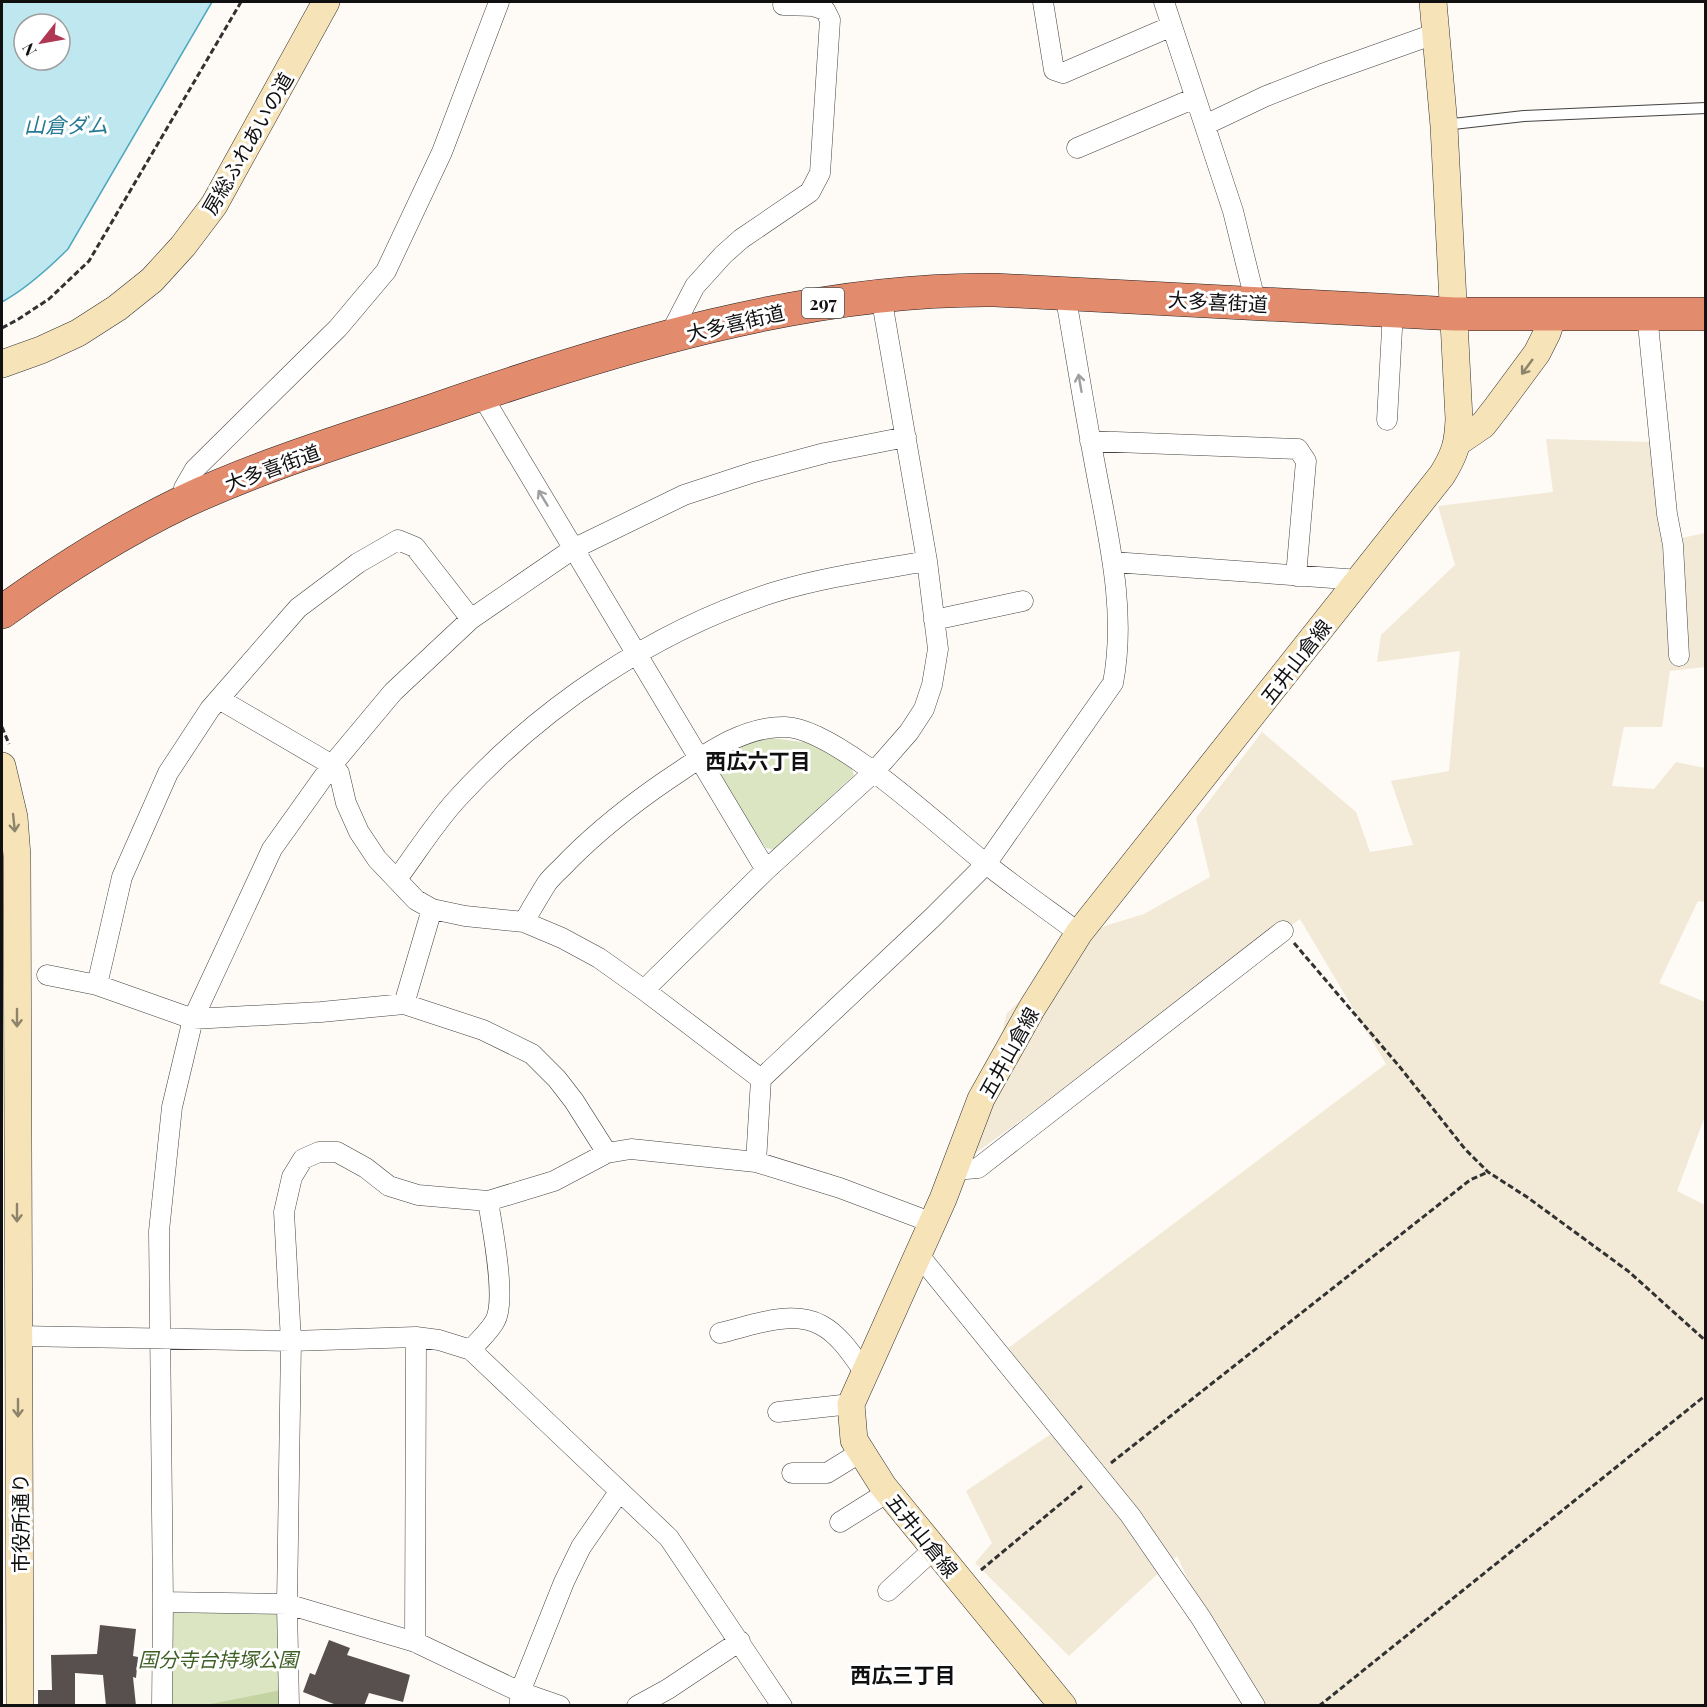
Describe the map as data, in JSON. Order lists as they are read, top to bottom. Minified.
{"streets":{"highway":["大多喜街道","297"],"main road":["房総ふれあいの道","五井山倉線","市役所通り"]},"crossings":[["大多喜街道","五井山倉線"]],"one_way":["市役所通り"],"districts":["西広六丁目","西広三丁目"],"water":["山倉ダム"],"parks":["国分寺台持塚公園"],"north":"bottom left"}
